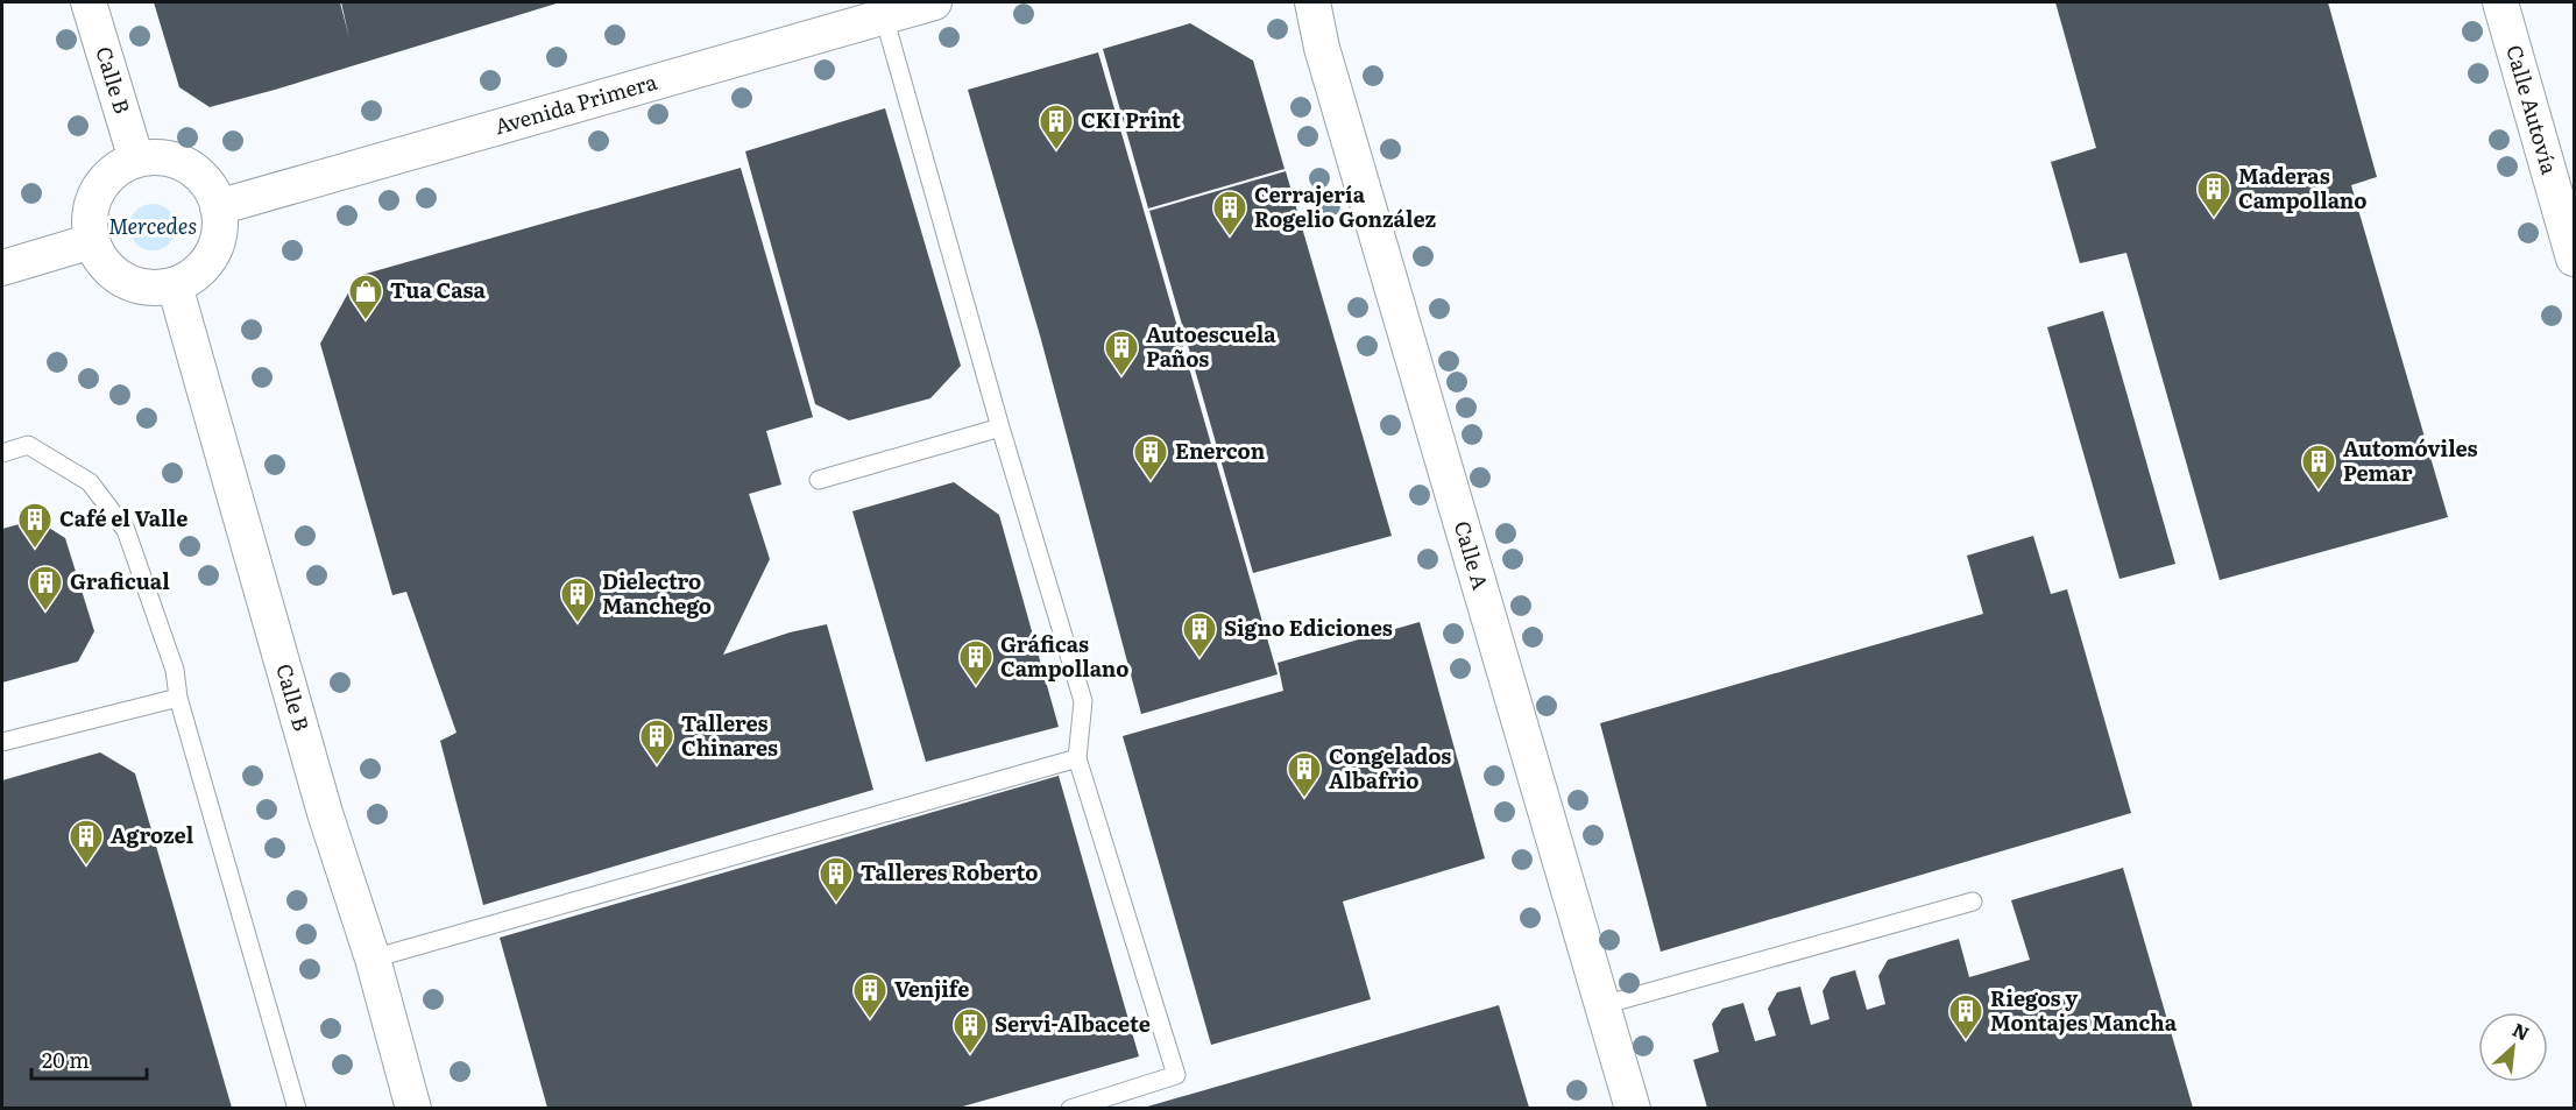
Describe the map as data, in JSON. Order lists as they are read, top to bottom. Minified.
{"streets":{"street":["Calle B","Avenida Primera","Calle Autovía","Calle A"]},"crossings":[["Calle B","Avenida Primera"]],"parks":["Mercedes"],"places":{"building":["CKI Print","Maderas Campollano","Cerrajería Rogelio González","Autoescuela Paños","Enercon","Automóviles Pemar","Café el Valle","Graficual","Dielectro Manchego","Signo Ediciones","Gráficas Campollano","Talleres Chinares","Congelados Albafrio","Agrozel","Talleres Roberto","Venjife","Riegos y Montajes Mancha","Servi-Albacete"],"shop":["Tua Casa"]},"scale_bar":"20 m","north":"top right"}
